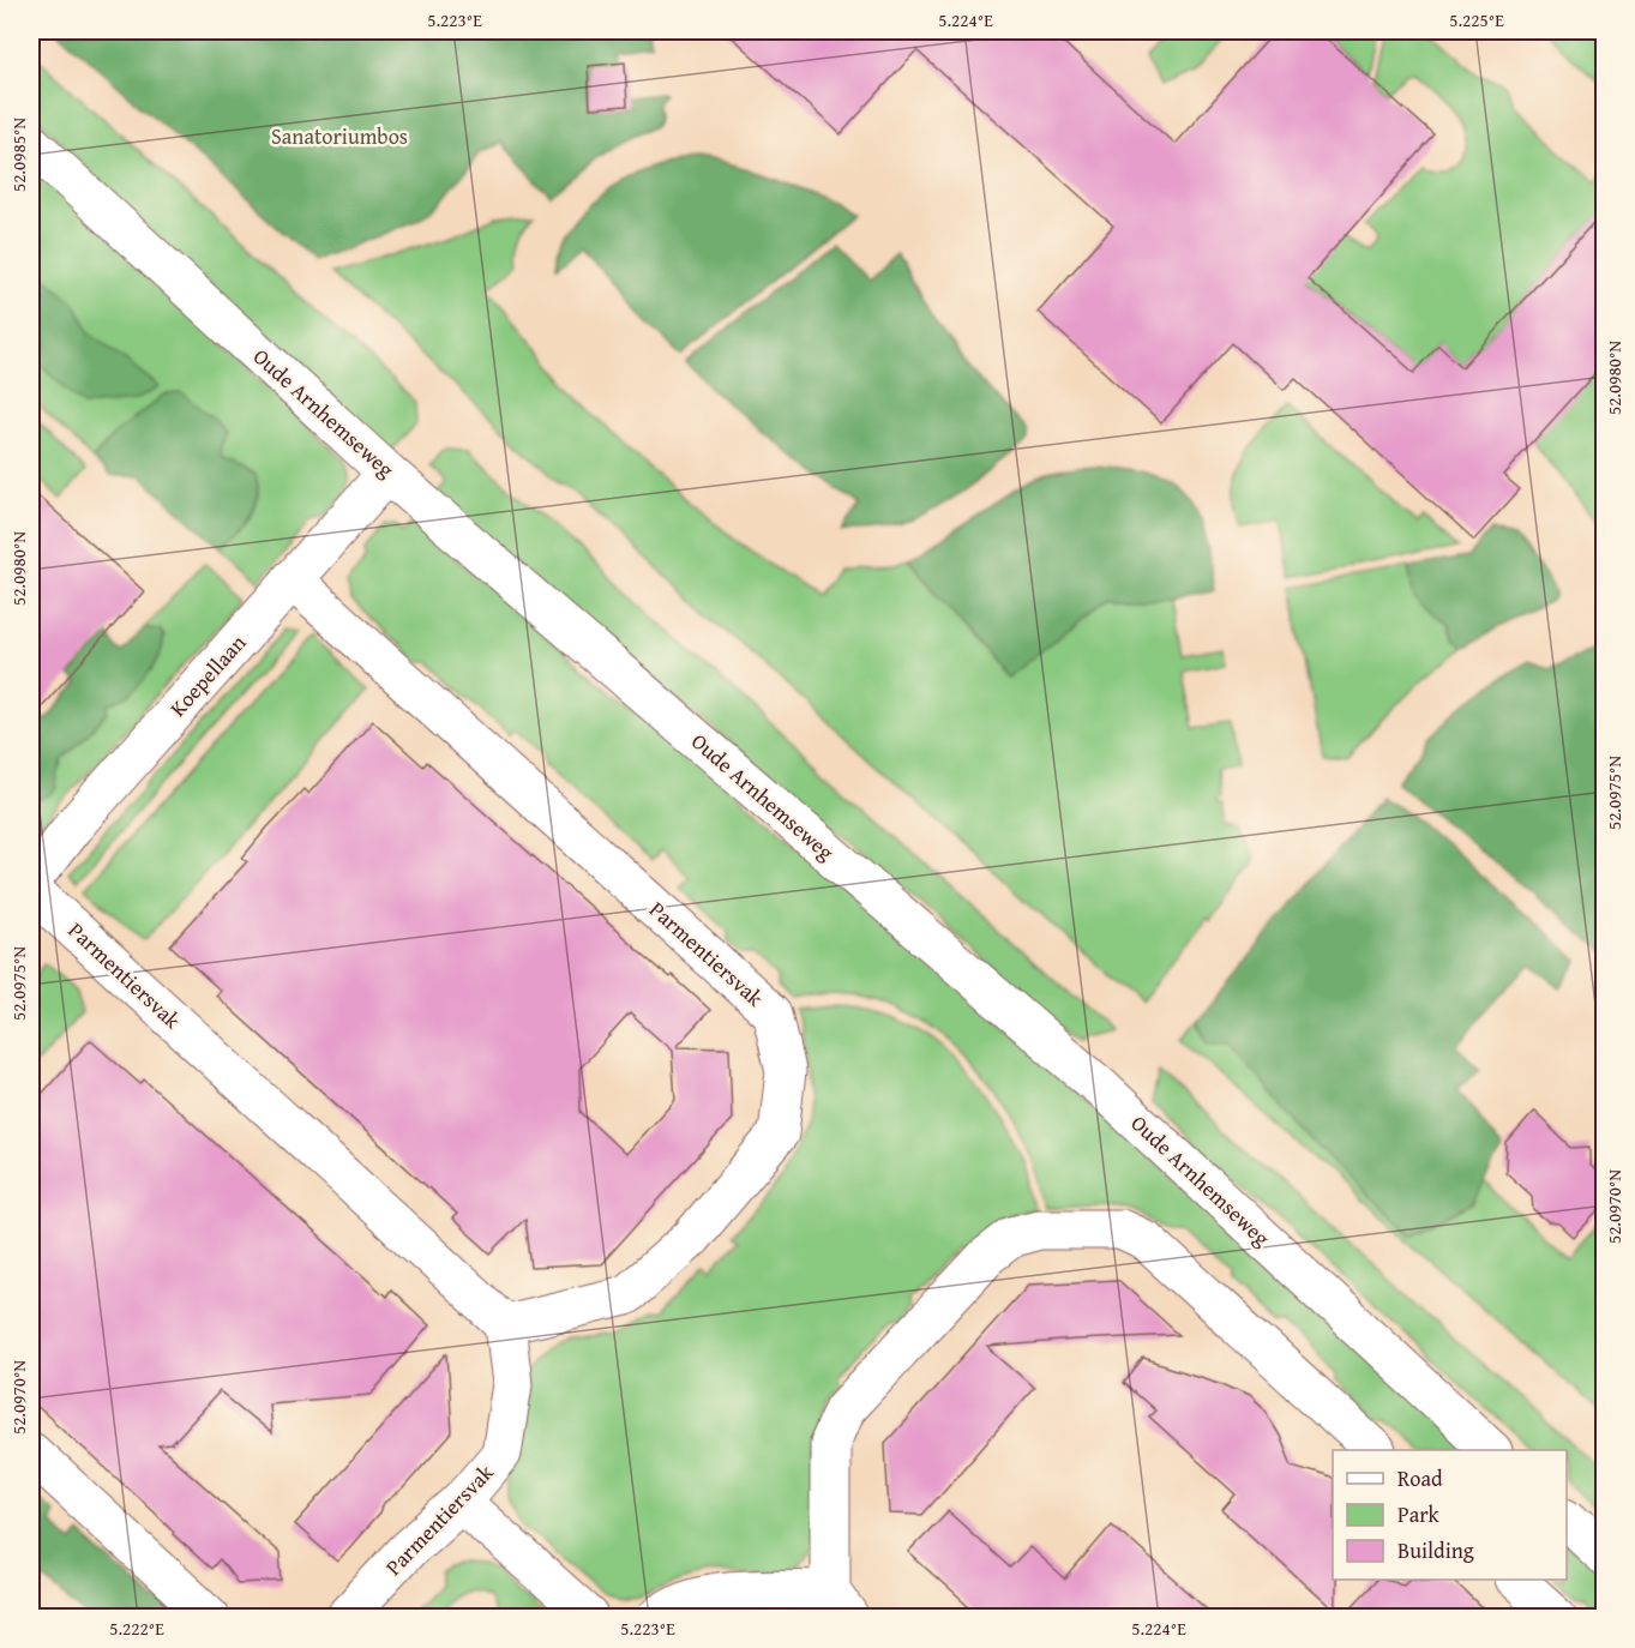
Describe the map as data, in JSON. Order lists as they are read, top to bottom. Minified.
{"streets":{"street":["Oude Arnhemseweg","Koepellaan","Parmentiersvak"]},"crossings":[["Oude Arnhemseweg","Koepellaan"],["Koepellaan","Parmentiersvak"]],"parks":["Sanatoriumbos"],"legend":["Road","Park","Building"],"coordinates":["5.223°E","5.224°E","5.225°E","52.0985°N","52.0980°N","52.0975°N","52.0970°N","5.222°E"]}
